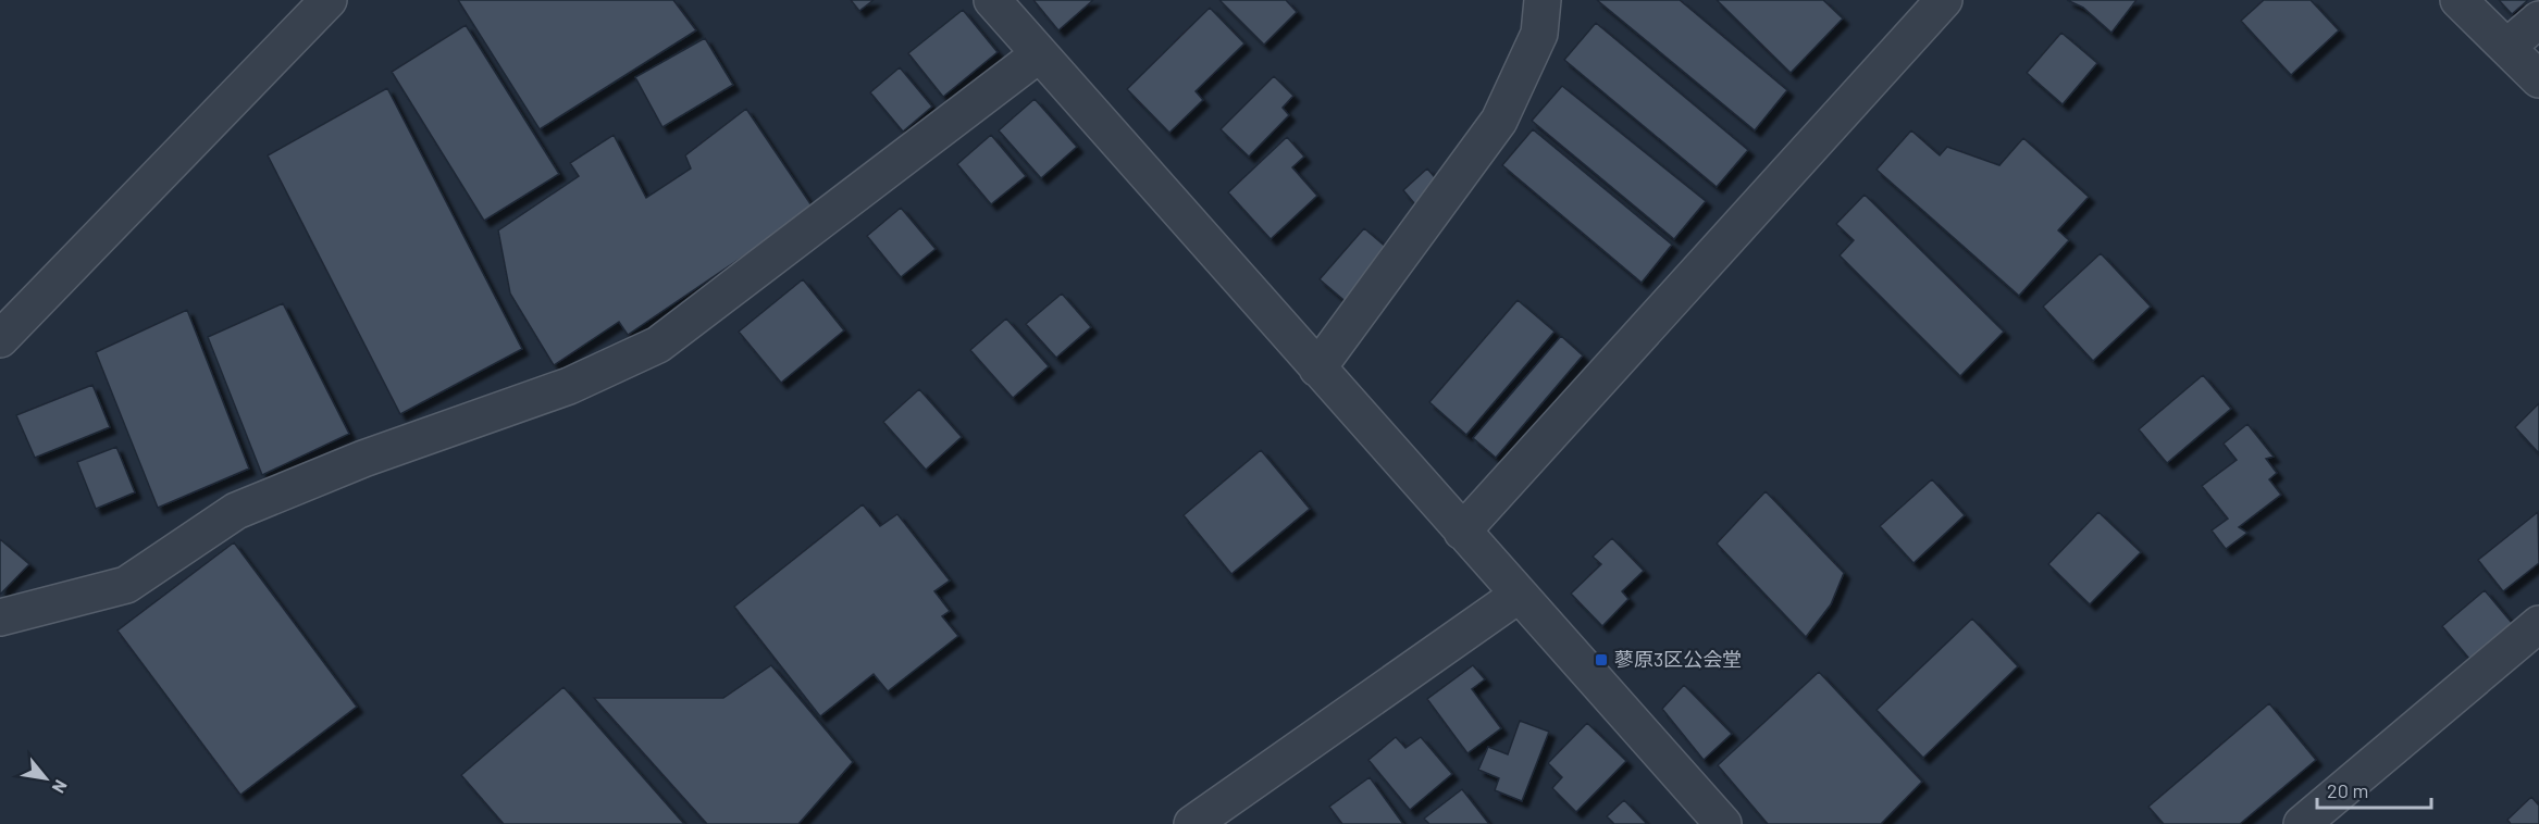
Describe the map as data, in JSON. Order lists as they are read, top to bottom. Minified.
{"places":{"transit":["蓼原3区公会堂"]},"scale_bar":"20 m","north":"bottom right"}
